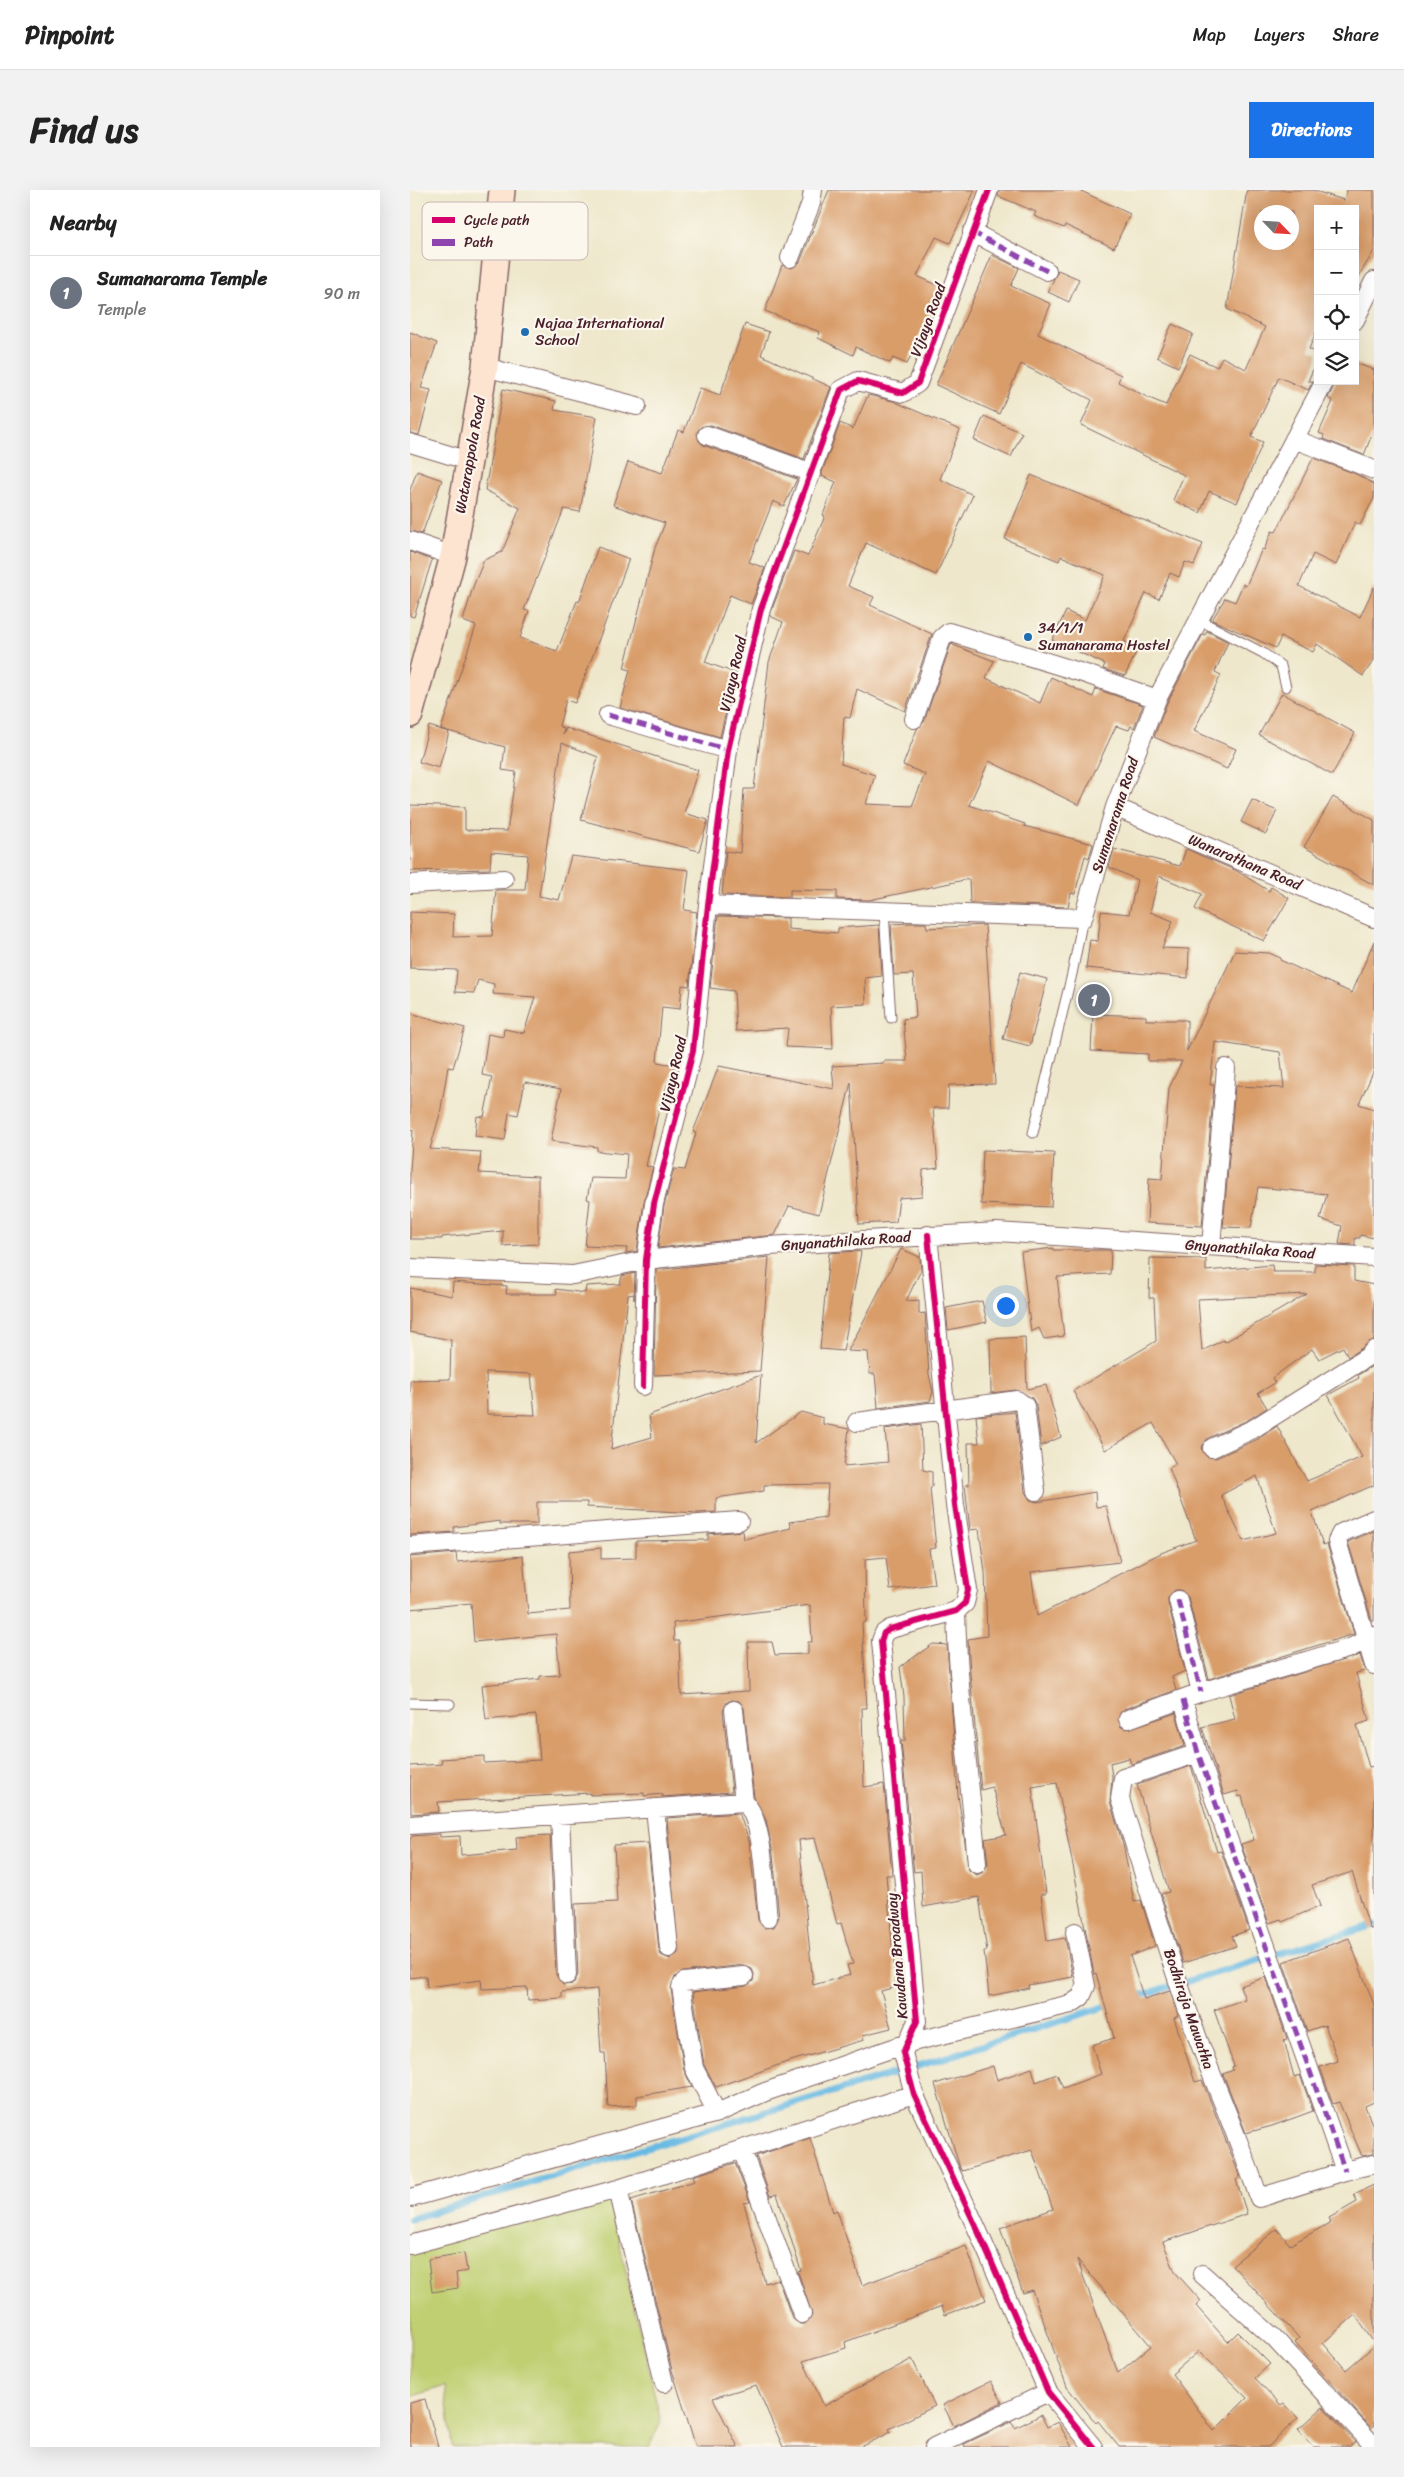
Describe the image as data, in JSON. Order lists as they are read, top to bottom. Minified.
{"streets":{"street":["Vijaya Road","Watarappola Road","Sumanarama Road","Wanarathana Road","Gnyanathilaka Road","Kawdana Broadway","Bodhiraja Mawatha"]},"crossings":[["Vijaya Road","Gnyanathilaka Road"],["Sumanarama Road","Wanarathana Road"]],"places":["Najaa International School","34/1/1 Sumanarama Hostel"],"legend":["Cycle path","Path"],"north":"bottom right","page":{"header":"Pinpoint","nav":["Map","Layers","Share"],"title":"Find us","buttons":"Directions","heading":"Nearby","map_buttons":["+","−"],"list":[{"mark":"1","name":"Sumanarama Temple","note":"Temple","value":"90 m"}],"pins":"1"}}
